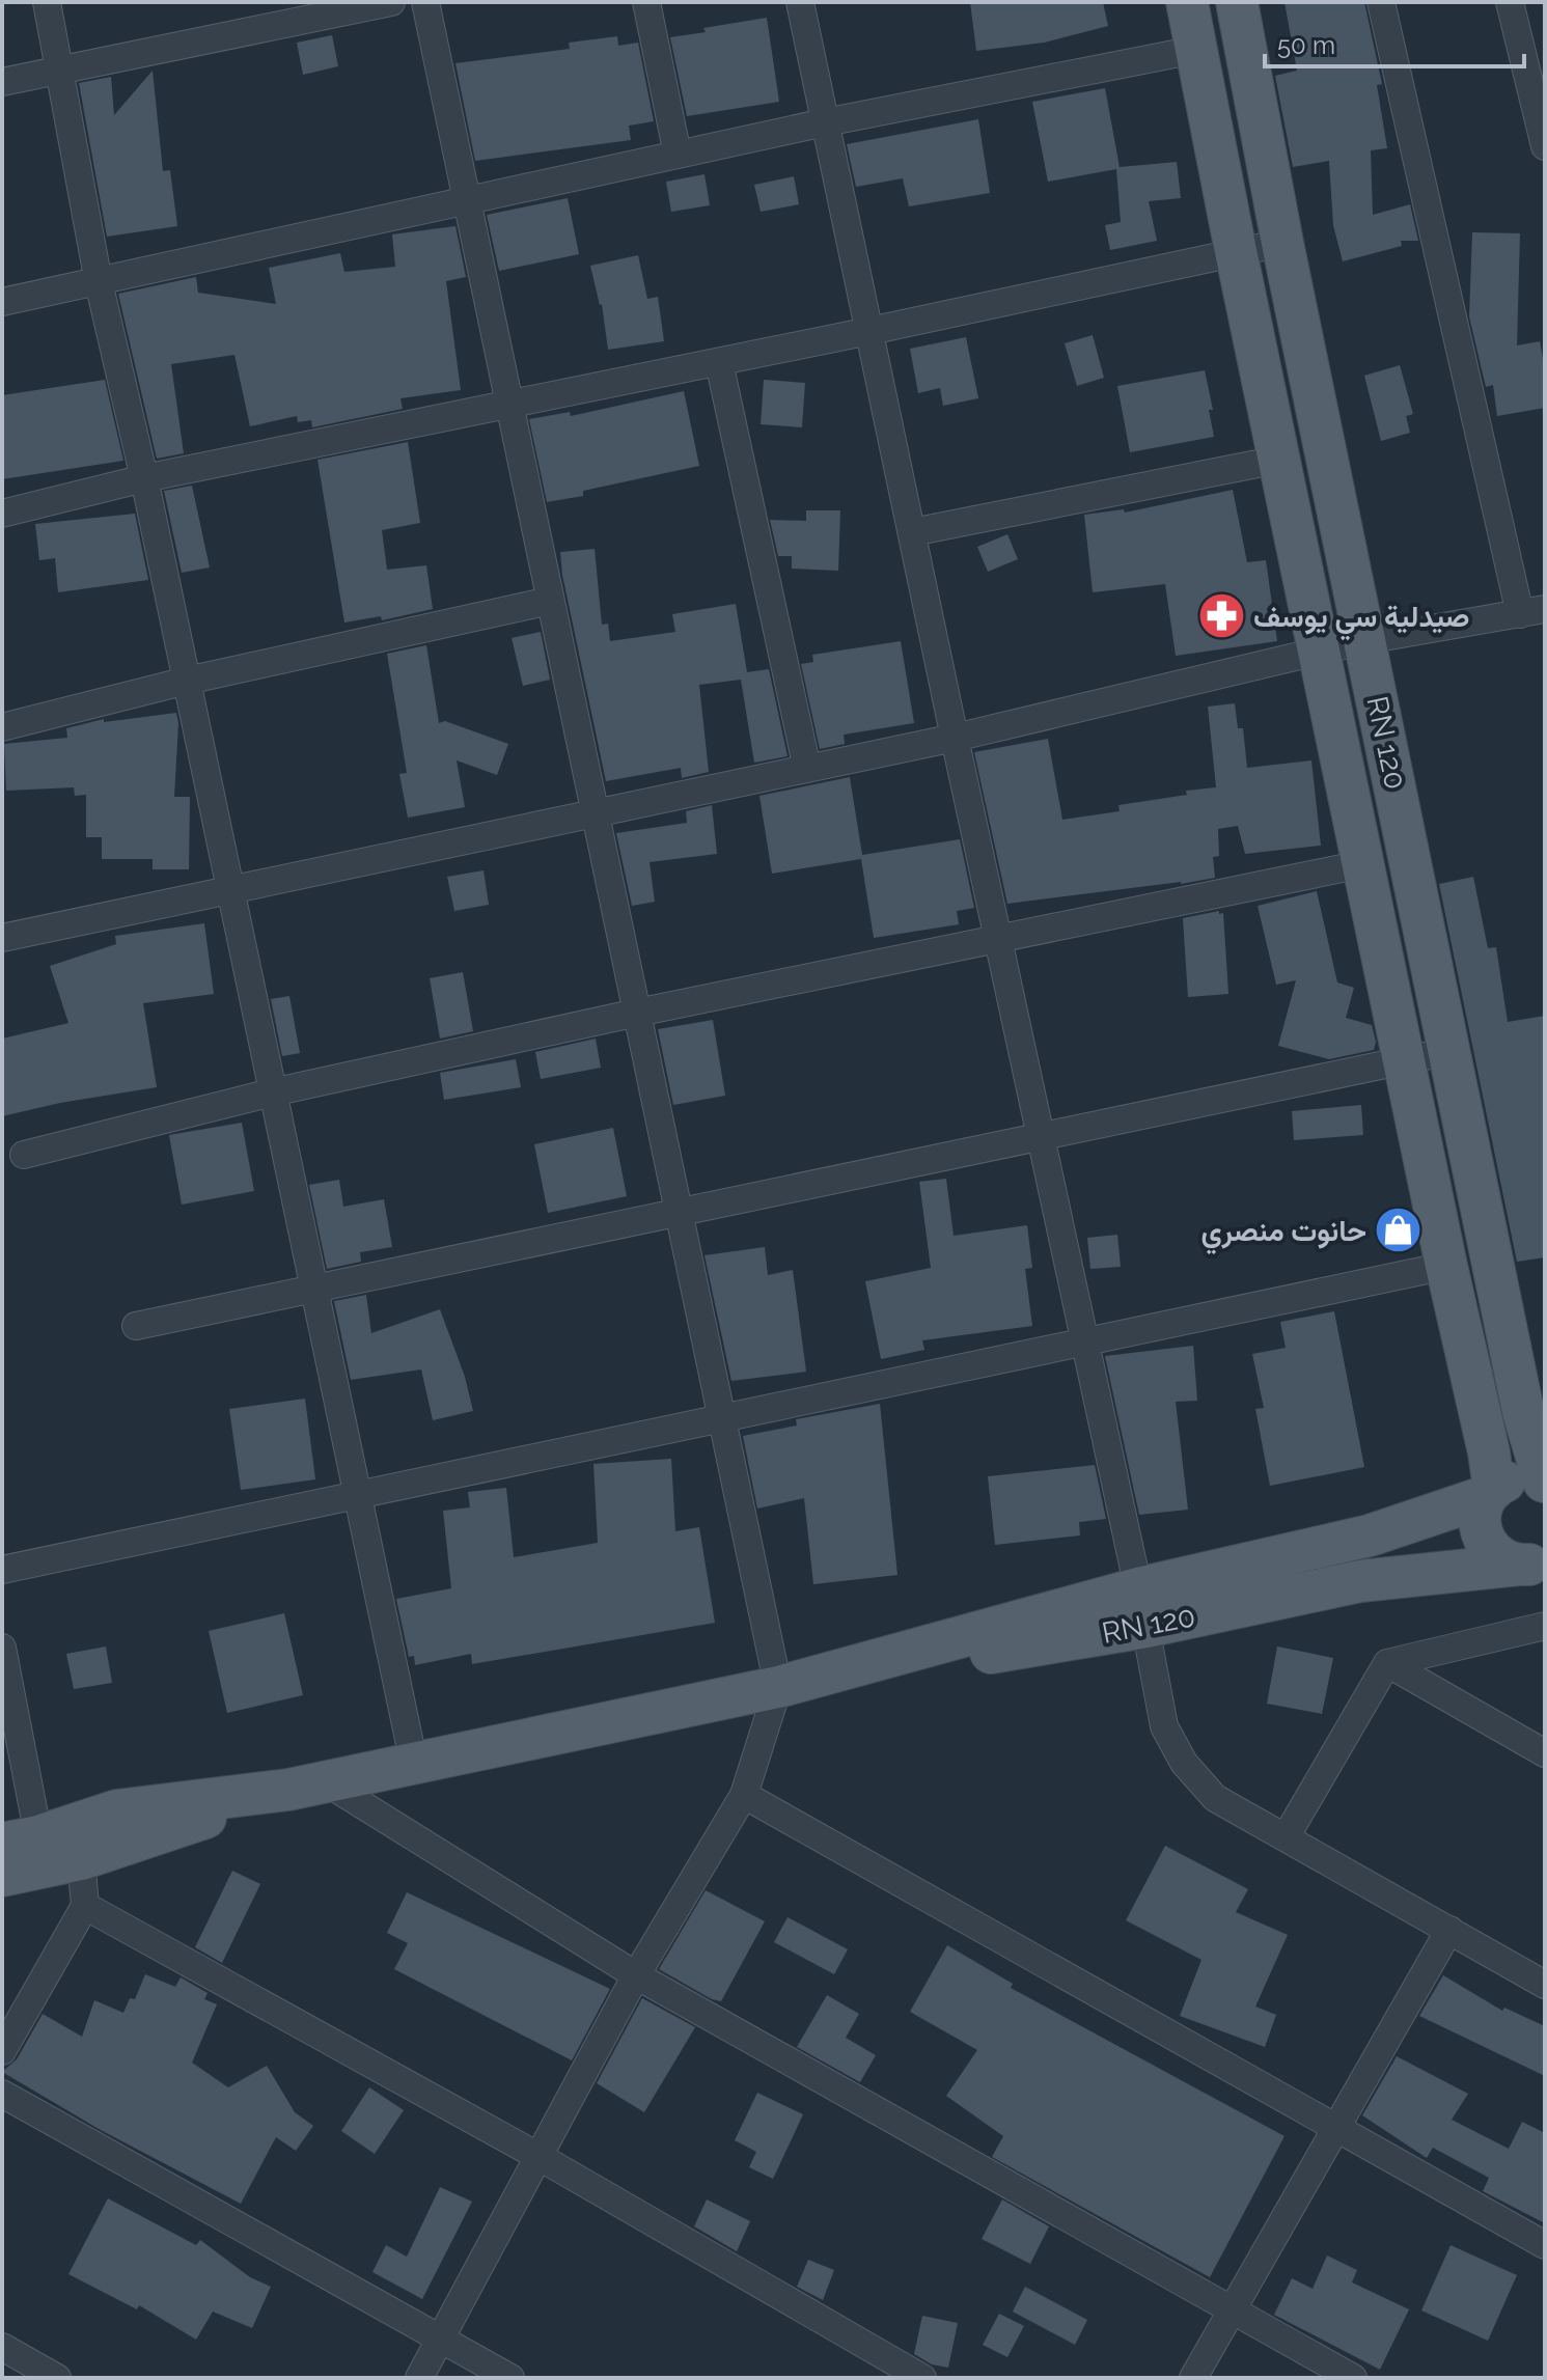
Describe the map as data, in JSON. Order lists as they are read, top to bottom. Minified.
{"streets":{"main road":["RN 120"]},"places":{"pharmacy":["صيدلية سي يوسف"],"shop":["حانوت منصري"]},"scale_bar":"50 m"}
